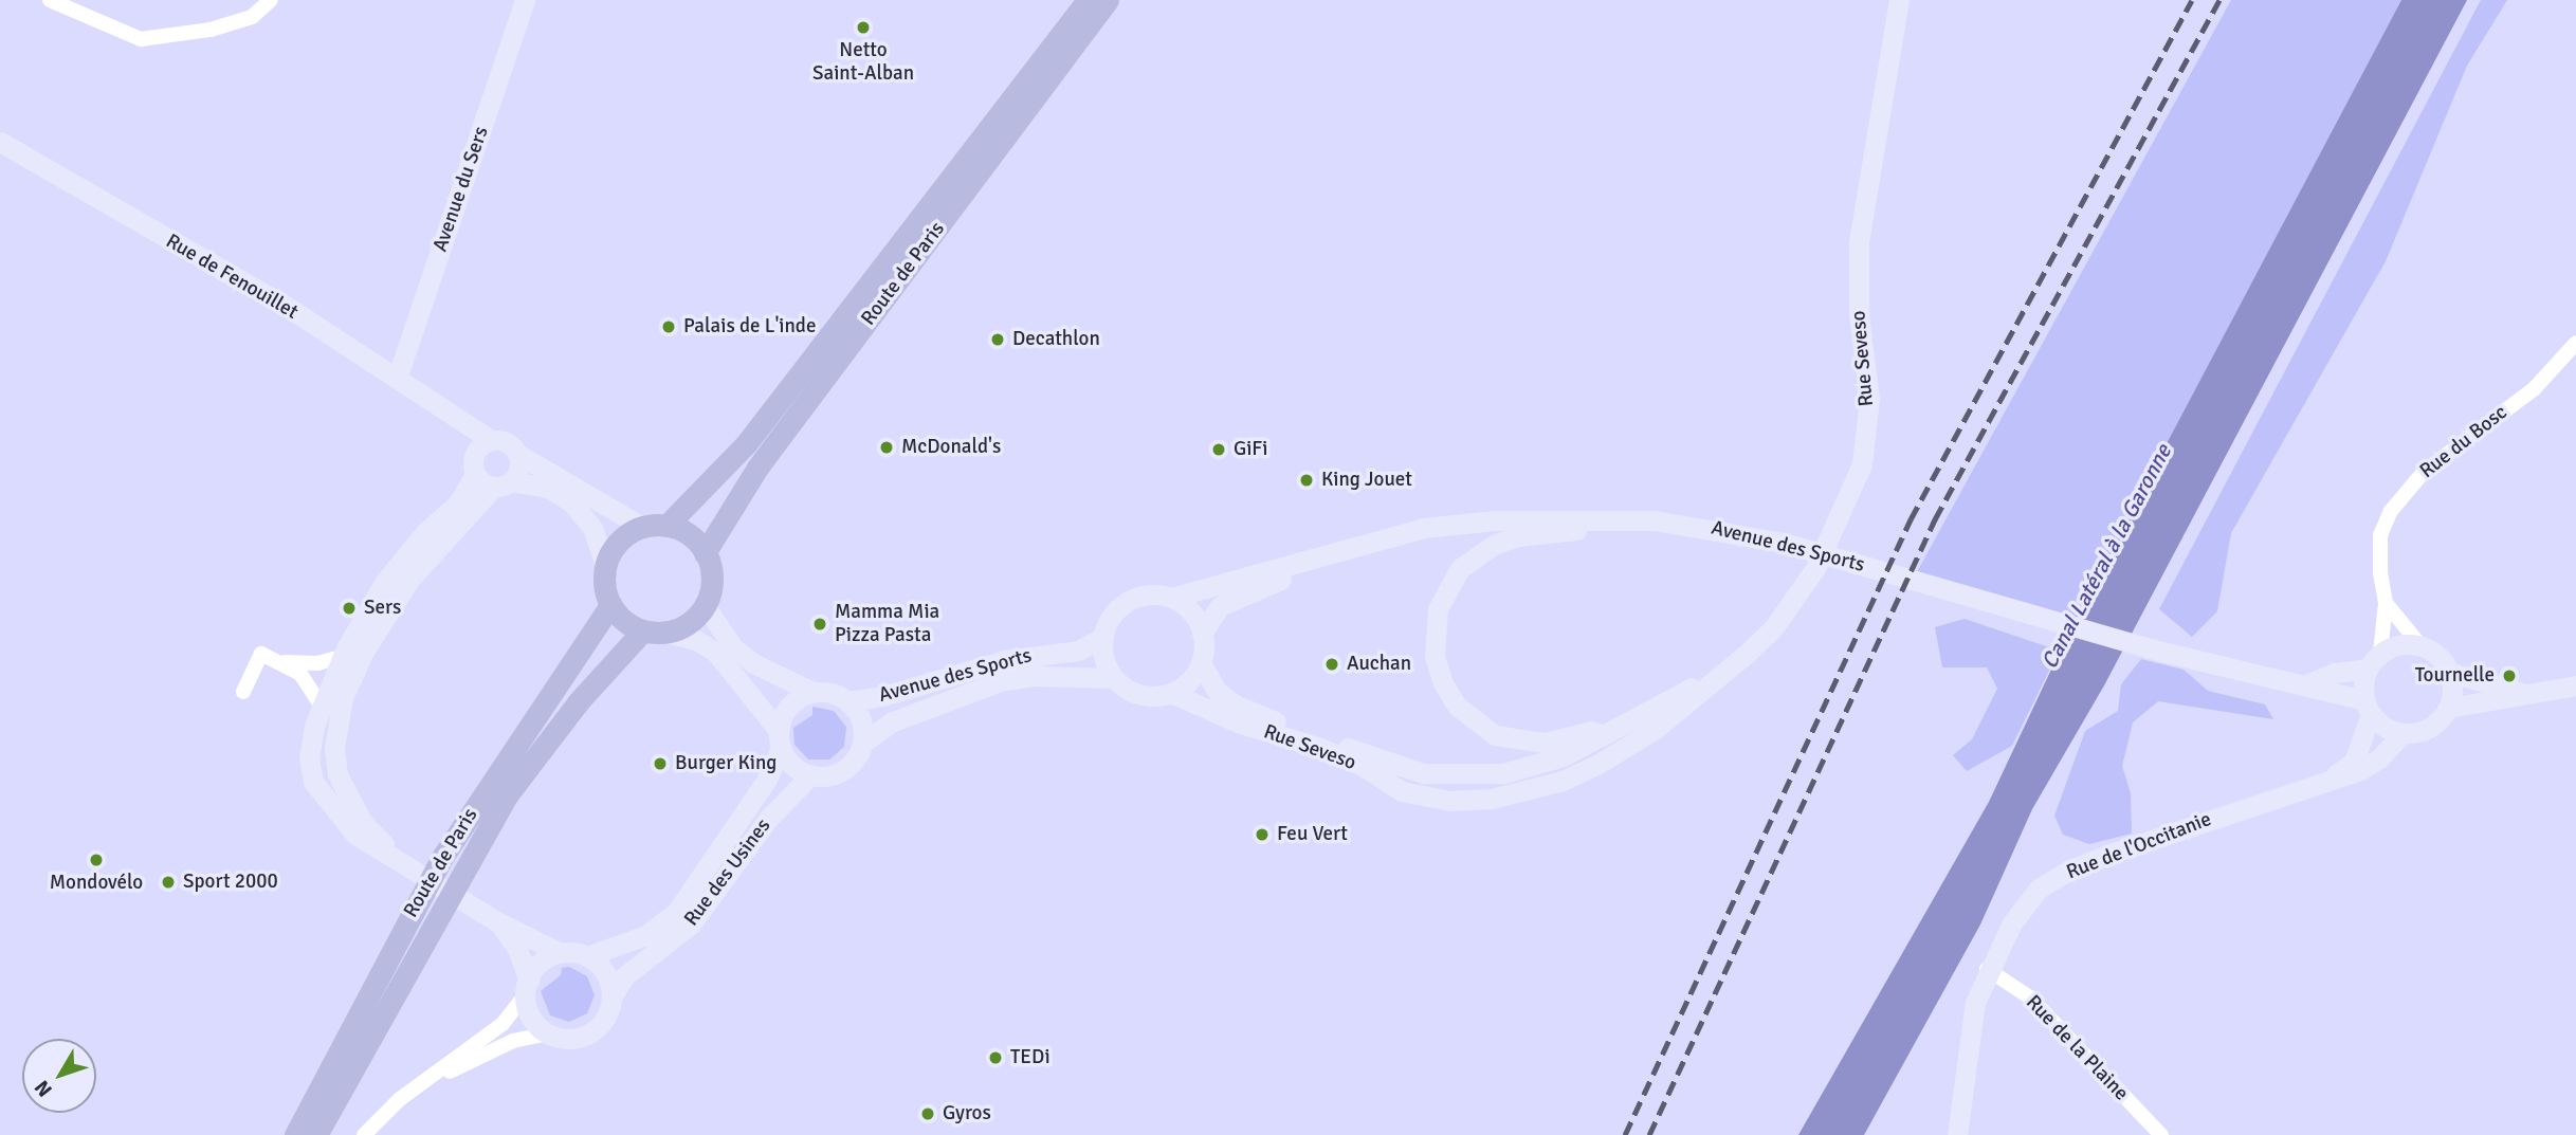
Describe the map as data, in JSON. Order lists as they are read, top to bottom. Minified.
{"streets":{"main road":["Avenue du Sers","Route de Paris","Rue de Fenouillet","Rue Seveso","Avenue des Sports","Rue de l'Occitanie","Rue des Usines"],"street":["Rue du Bosc","Rue de la Plaine"]},"crossings":[["Avenue du Sers","Rue de Fenouillet"],["Rue Seveso","Avenue des Sports"],["Rue du Bosc","Rue de l'Occitanie"],["Avenue des Sports","Rue des Usines"],["Rue de l'Occitanie","Rue de la Plaine"]],"water":["Canal Latéral à la Garonne"],"places":["Netto Saint-Alban","Palais de L'inde","Decathlon","McDonald's","GiFi","King Jouet","Sers","Mamma Mia Pizza Pasta","Auchan","Tournelle","Burger King","Feu Vert","Mondovélo","Sport 2000","TEDi","Gyros"],"north":"bottom left"}
